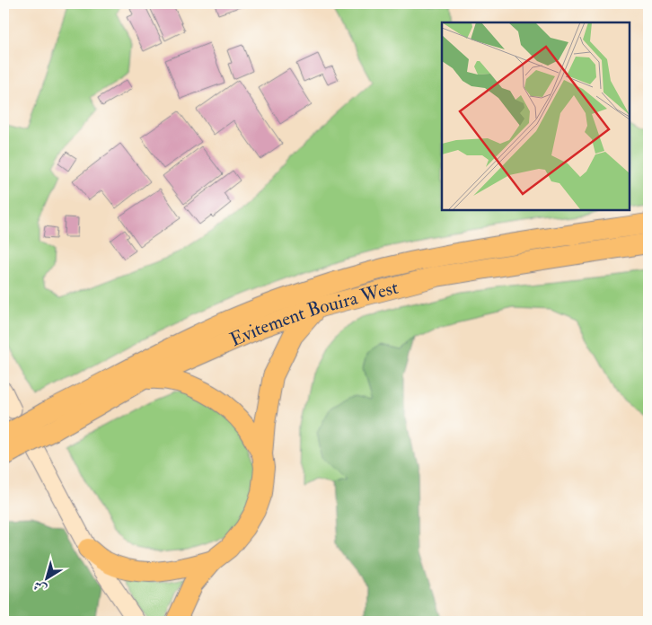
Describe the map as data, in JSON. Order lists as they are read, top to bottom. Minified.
{"streets":{"highway":["Evitement Bouira West"]},"north":"bottom left"}
